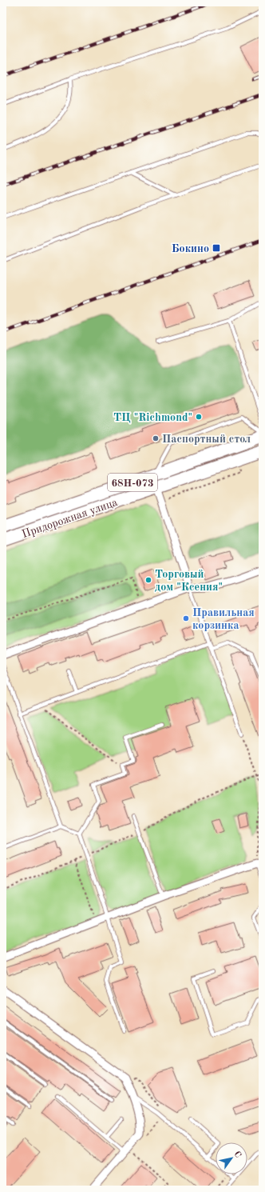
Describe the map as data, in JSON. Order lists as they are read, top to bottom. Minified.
{"streets":{"main road":["68Н-073","Придорожная улица"]},"places":{"transit":["Бокино"],"other":["ТЦ \"Richmond\"","Паспортный стол","Торговый дом \"Ксения\"","Правильная корзинка"]},"north":"top right"}
